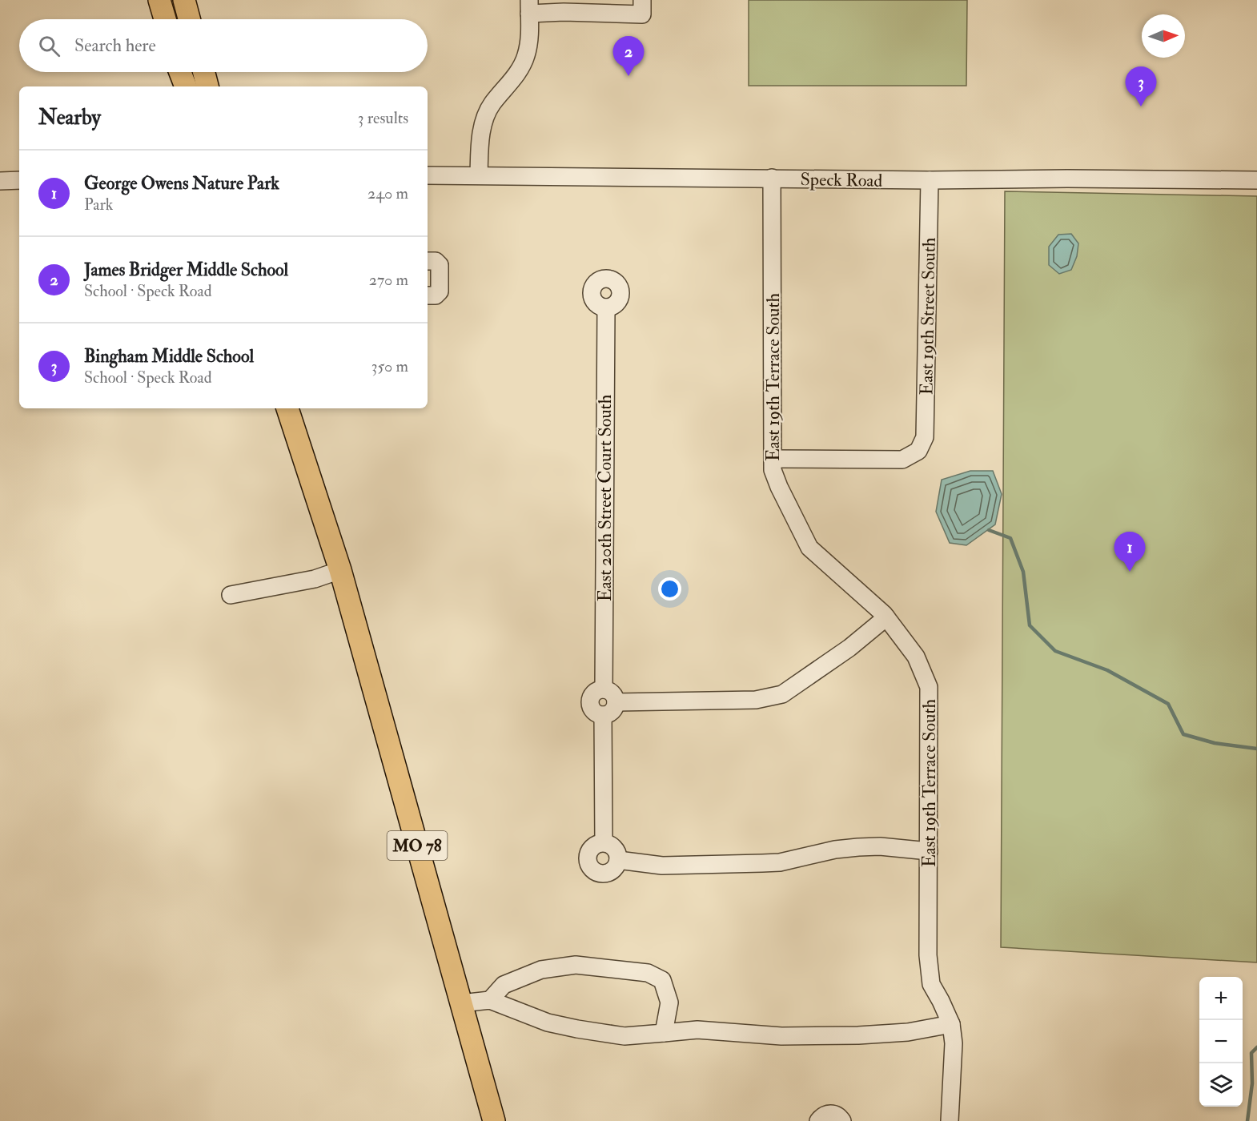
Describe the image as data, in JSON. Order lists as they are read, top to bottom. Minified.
{"streets":{"main road":["MO 78"],"street":["Speck Road","East 19th Street South","East 19th Terrace South","East 20th Street Court South"]},"crossings":[["Speck Road","East 19th Street South"],["Speck Road","East 19th Terrace South"],["East 19th Street South","East 19th Terrace South"]],"north":"right","page":{"search":"Search here","pins":["2","3","1"],"heading":["Nearby","3 results"],"list":[{"mark":"1","name":"George Owens Nature Park","note":"Park","value":"240 m"},{"mark":"2","name":"James Bridger Middle School","note":"School · Speck Road","value":"270 m"},{"mark":"3","name":"Bingham Middle School","note":"School · Speck Road","value":"350 m"}],"map_buttons":["+","−"]}}
